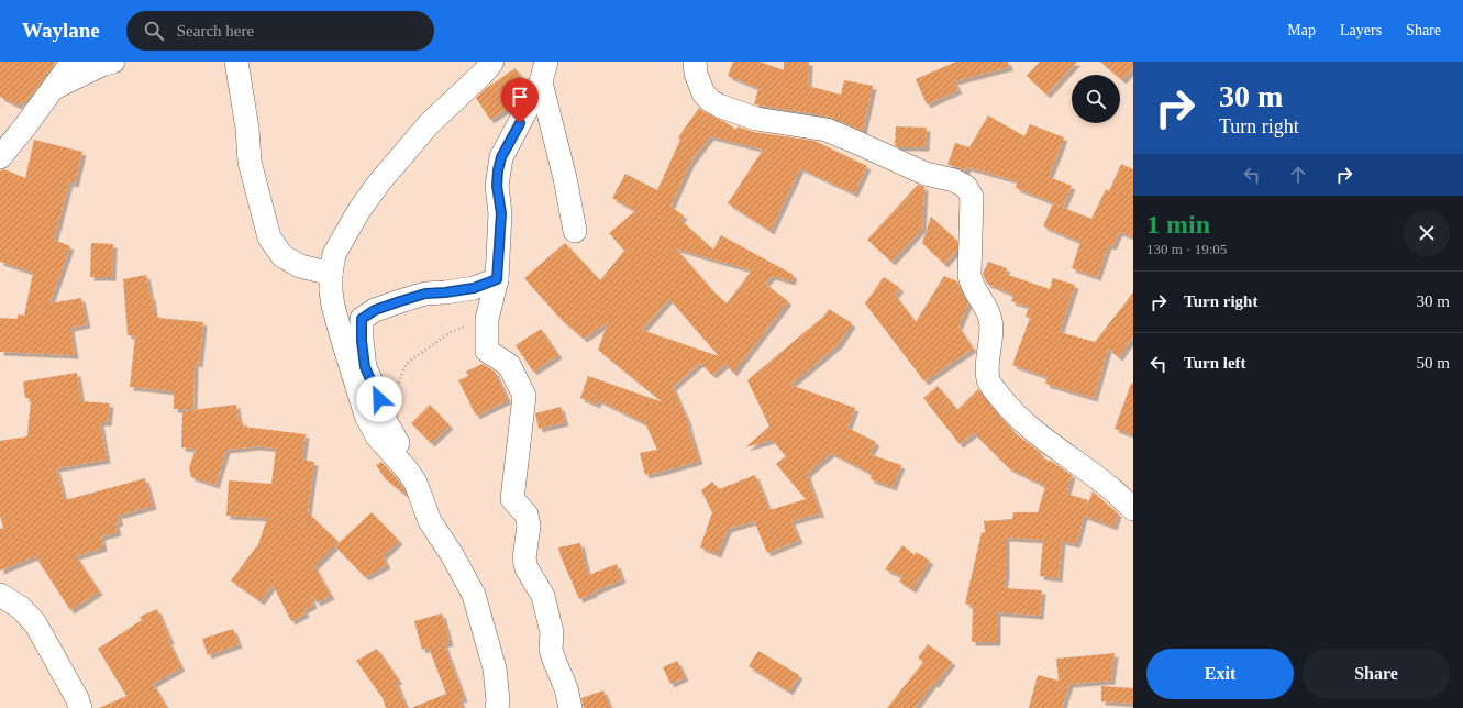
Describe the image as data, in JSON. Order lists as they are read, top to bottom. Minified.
{"page":{"header":"Waylane","search":"Search here","nav":["Map","Layers","Share"],"turn":["30 m","Turn right"],"heading":["1 min","130 m · 19:05"],"list":[{"name":"Turn right","value":"30 m"},{"name":"Turn left","value":"50 m"}],"buttons":["Exit","Share"]}}
